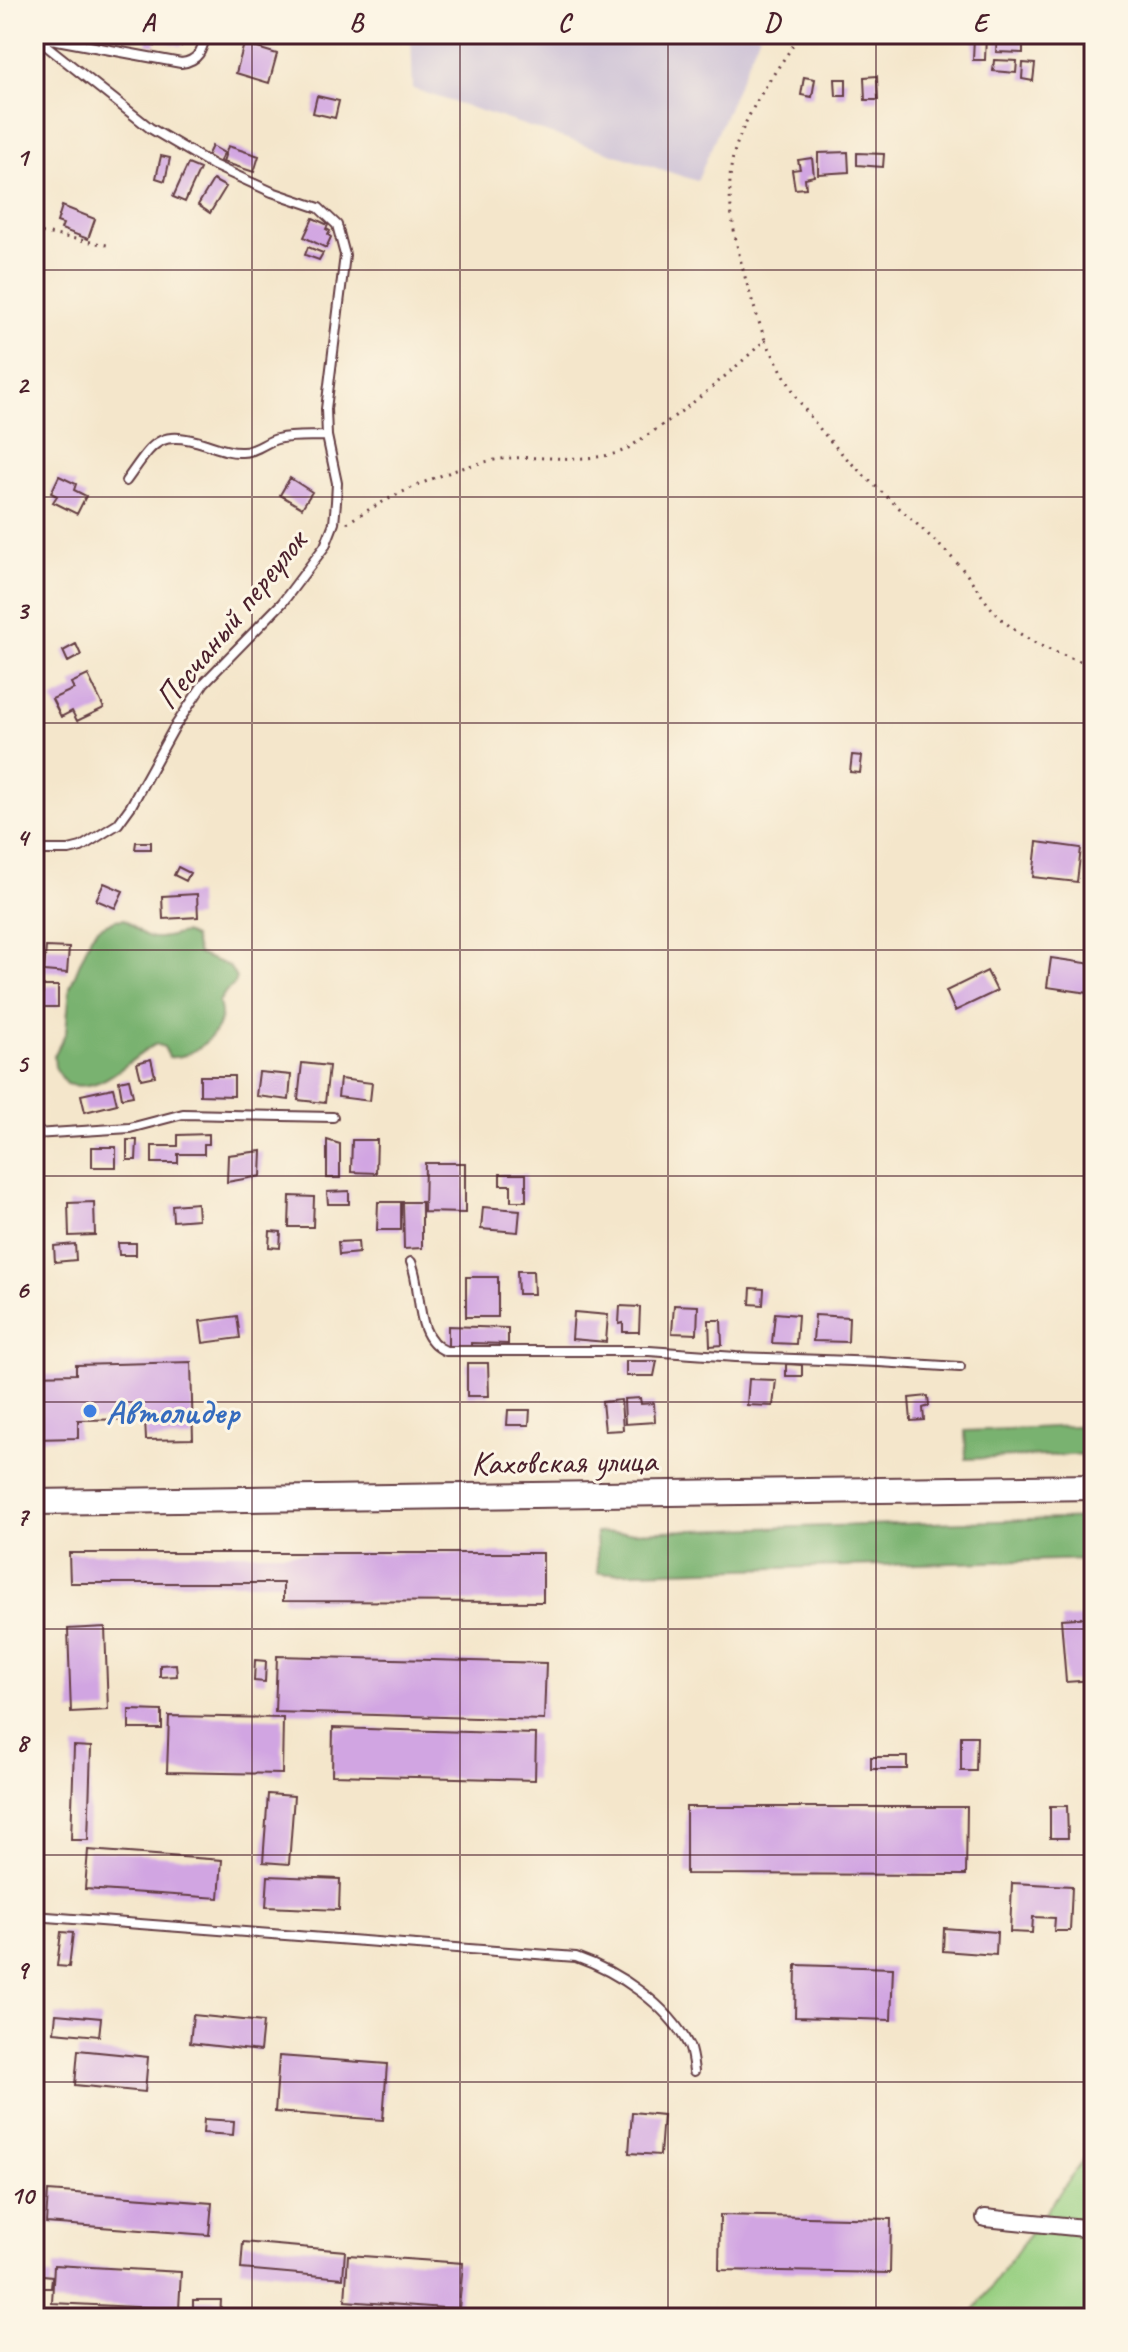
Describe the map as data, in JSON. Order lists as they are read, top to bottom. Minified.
{"streets":{"main road":["Каховская улица"],"lane":["Песчаный переулок"]},"places":["Автолидер"],"grid":{"columns":["A","B","C","D","E"],"rows":["1","2","3","4","5","6","7","8","9","10"]}}
